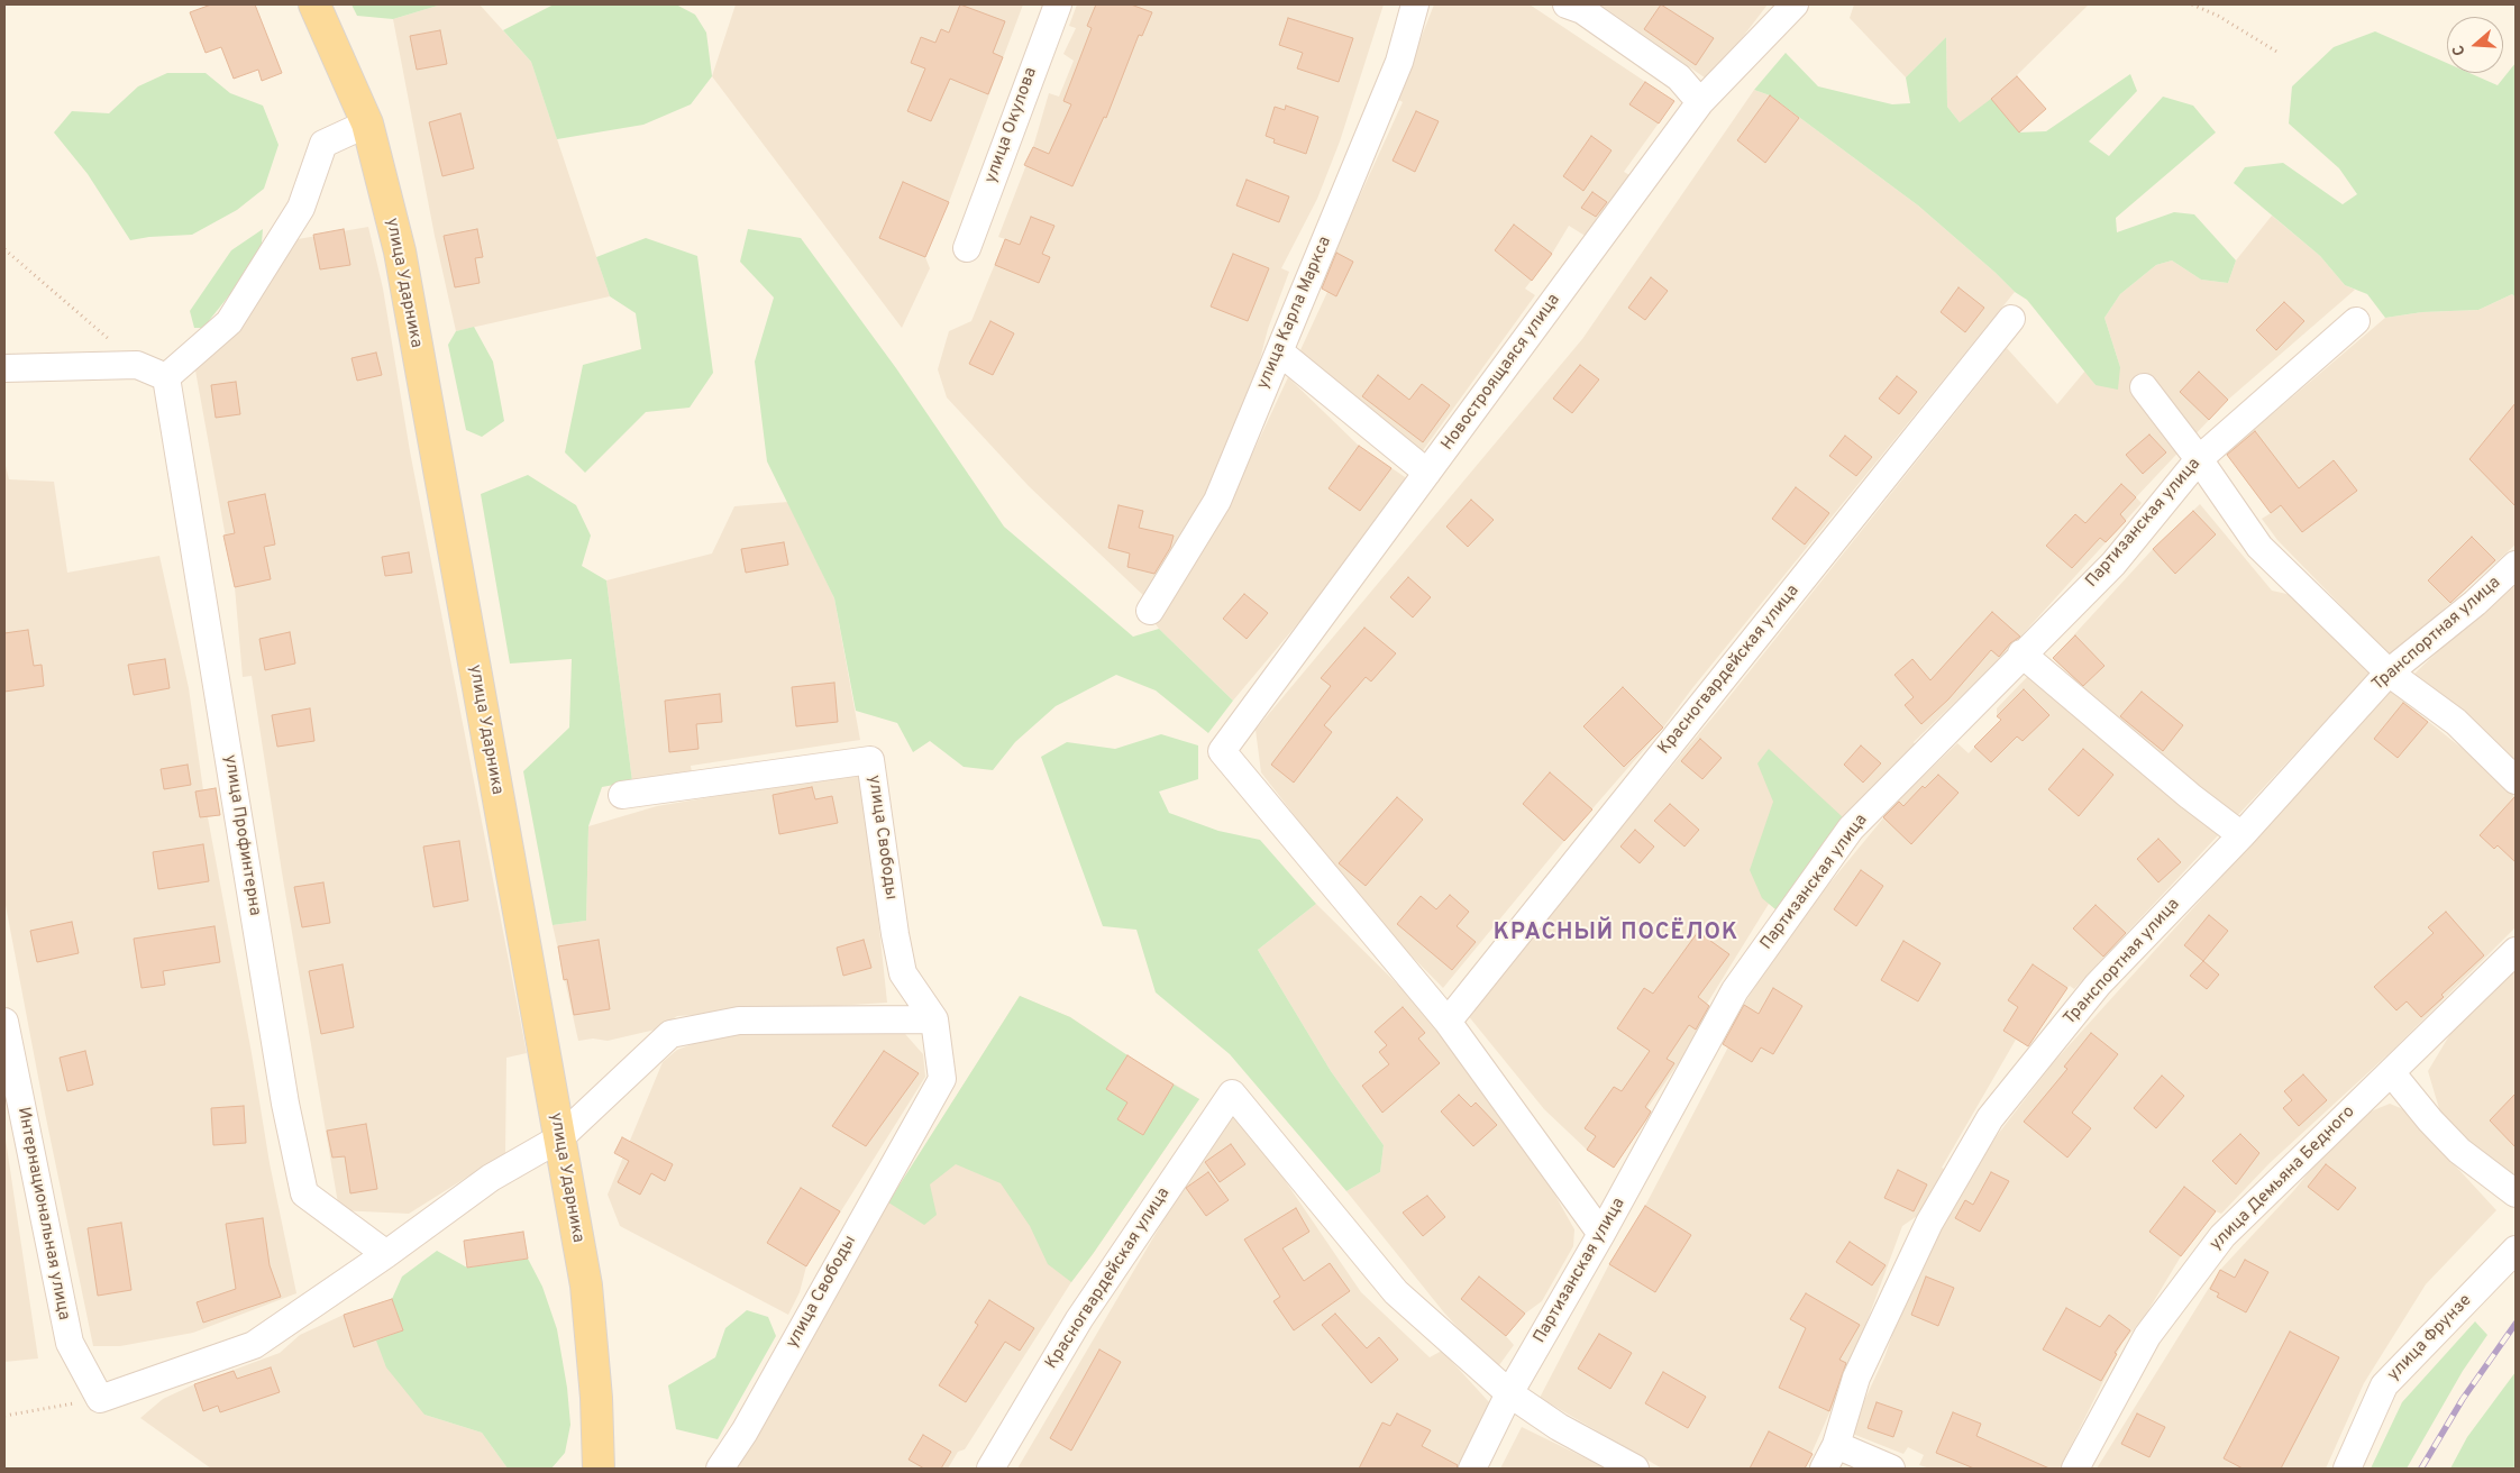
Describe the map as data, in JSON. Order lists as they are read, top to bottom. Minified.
{"streets":{"main road":["улица Ударника"],"street":["улица Окулова","улица Карла Маркса","Новостроящаяся улица","Партизанская улица","Транспортная улица","Красногвардейская улица","улица Профинтерна","улица Свободы","улица Демьяна Бедного","Интернациональная улица","улица Фрунзе"]},"crossings":[["Новостроящаяся улица","Красногвардейская улица"],["Партизанская улица","Красногвардейская улица"]],"districts":["КРАСНЫЙ ПОСЁЛОК"],"north":"left"}
